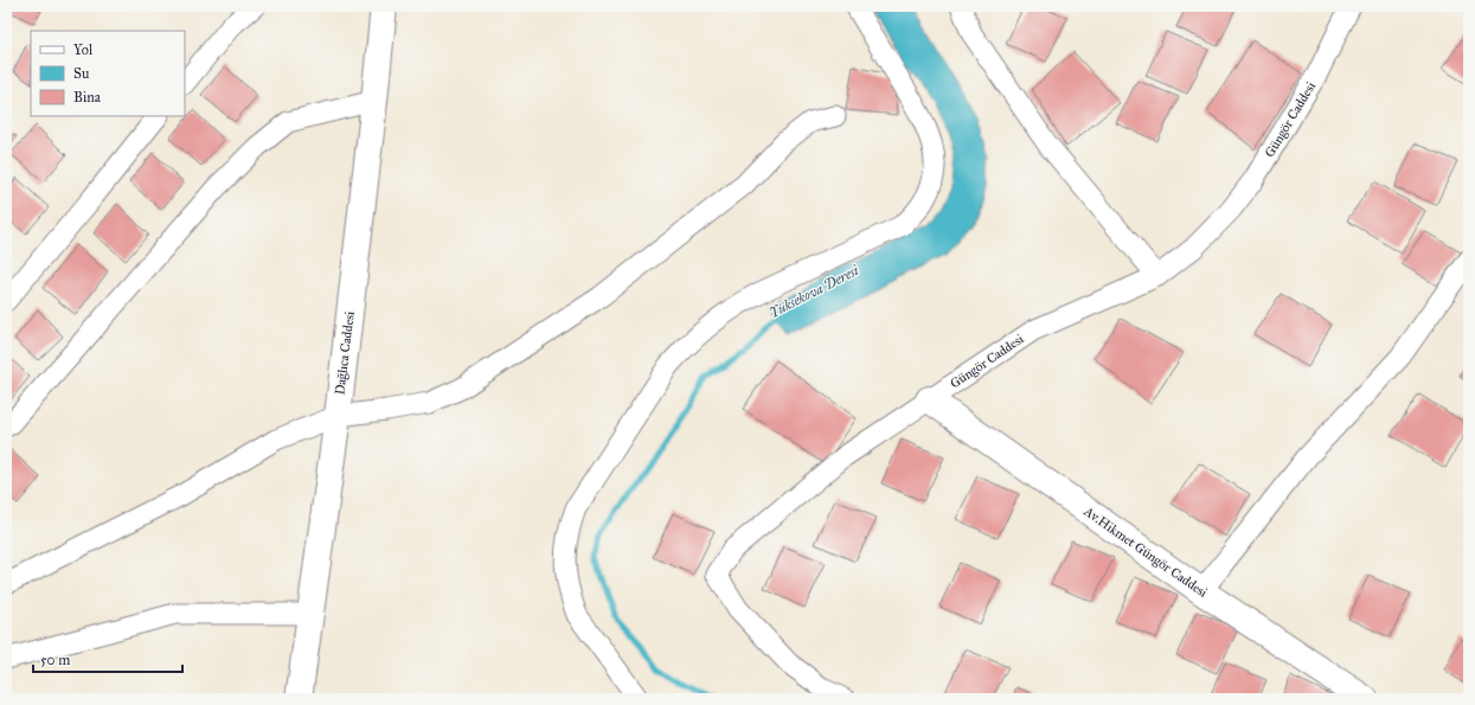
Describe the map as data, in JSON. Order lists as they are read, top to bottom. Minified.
{"streets":{"main road":["Dağlıca Caddesi","Av.Hikmet Güngör Caddesi"],"street":["Güngör Caddesi"]},"crossings":[["Güngör Caddesi","Av.Hikmet Güngör Caddesi"]],"water":["Yüksekova Deresi"],"legend":["Yol","Su","Bina"],"scale_bar":"50 m"}
